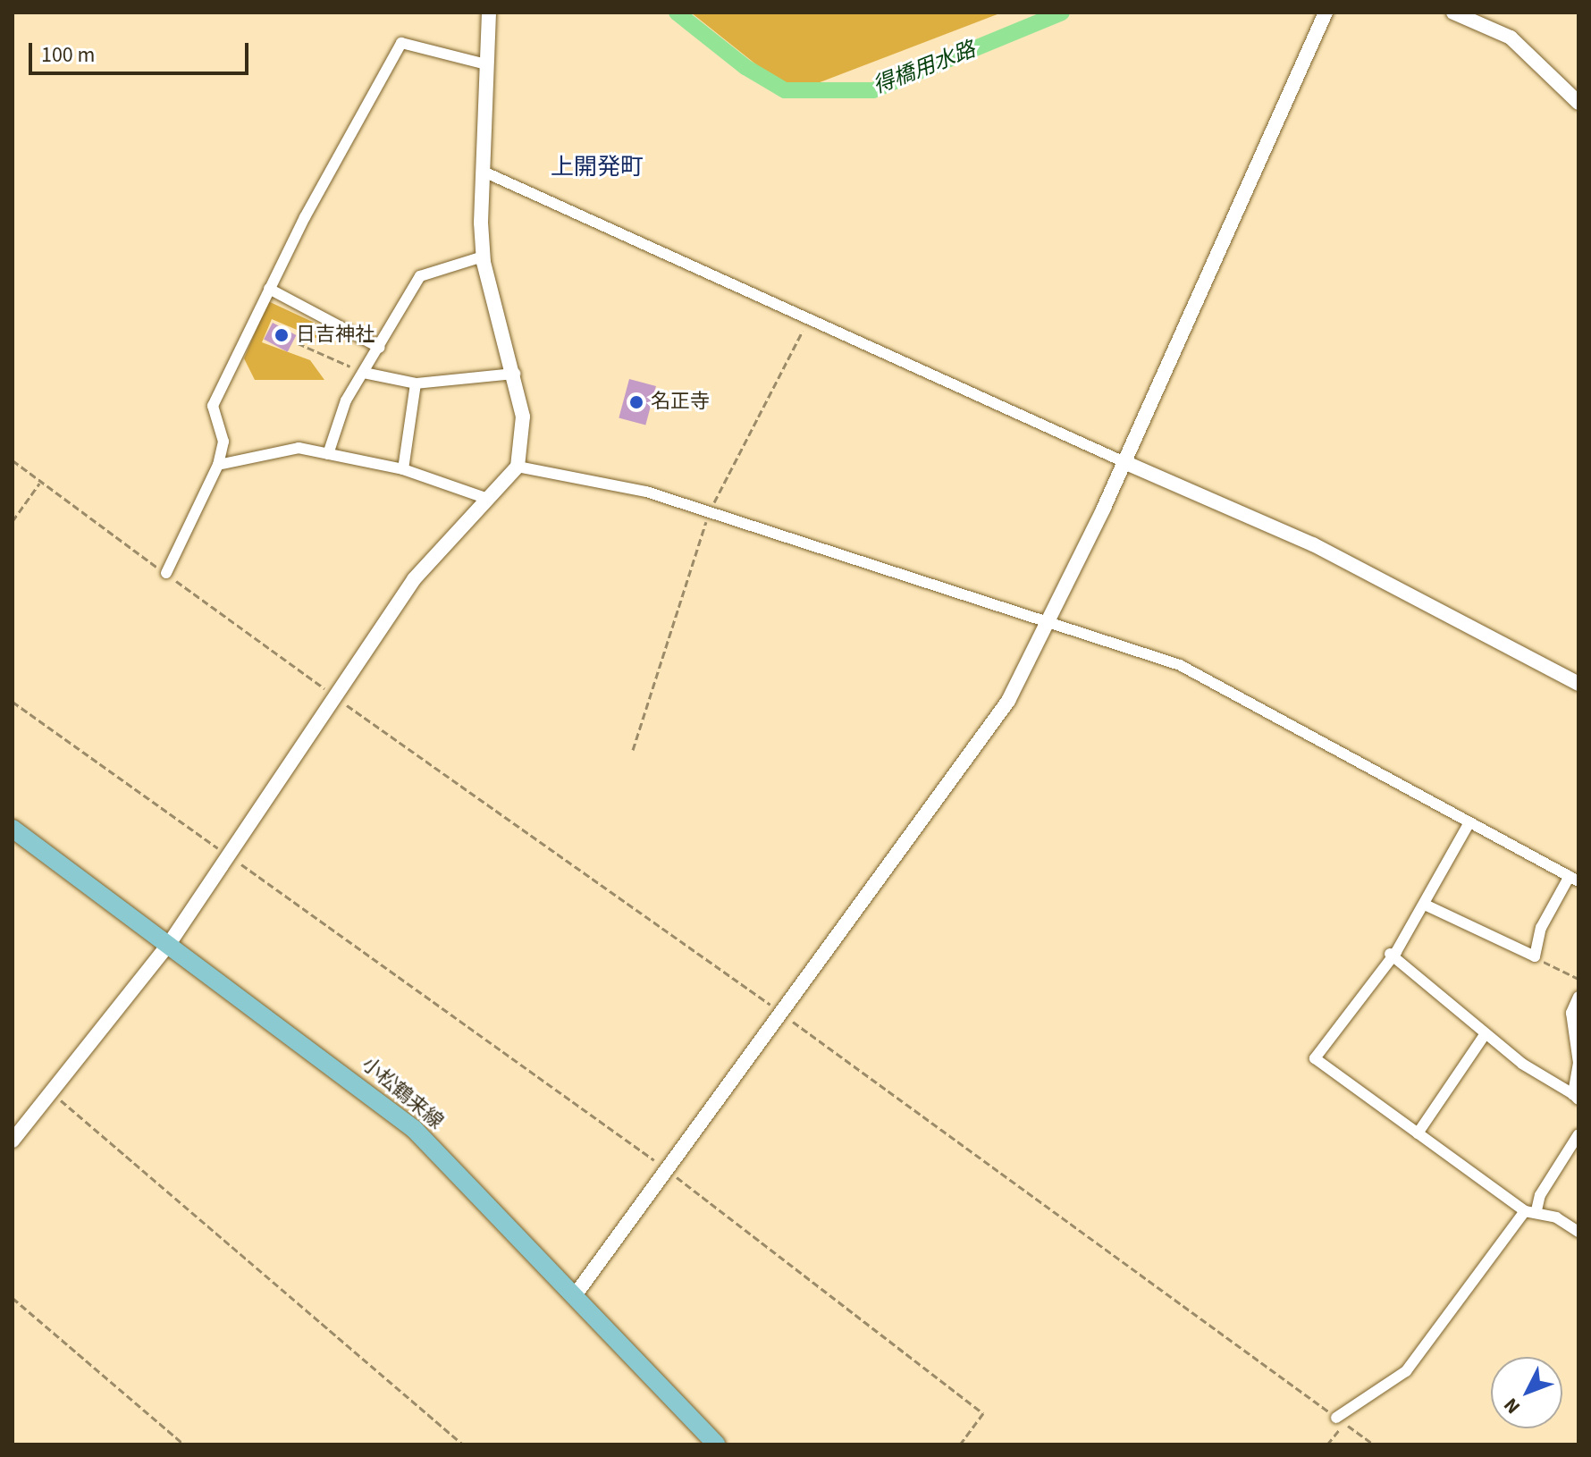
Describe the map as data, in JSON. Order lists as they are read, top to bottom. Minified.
{"streets":{"main road":["小松鶴来線"]},"districts":["上開発町"],"water":["得橋用水路"],"places":["日吉神社","名正寺"],"scale_bar":"100 m","north":"bottom left"}
